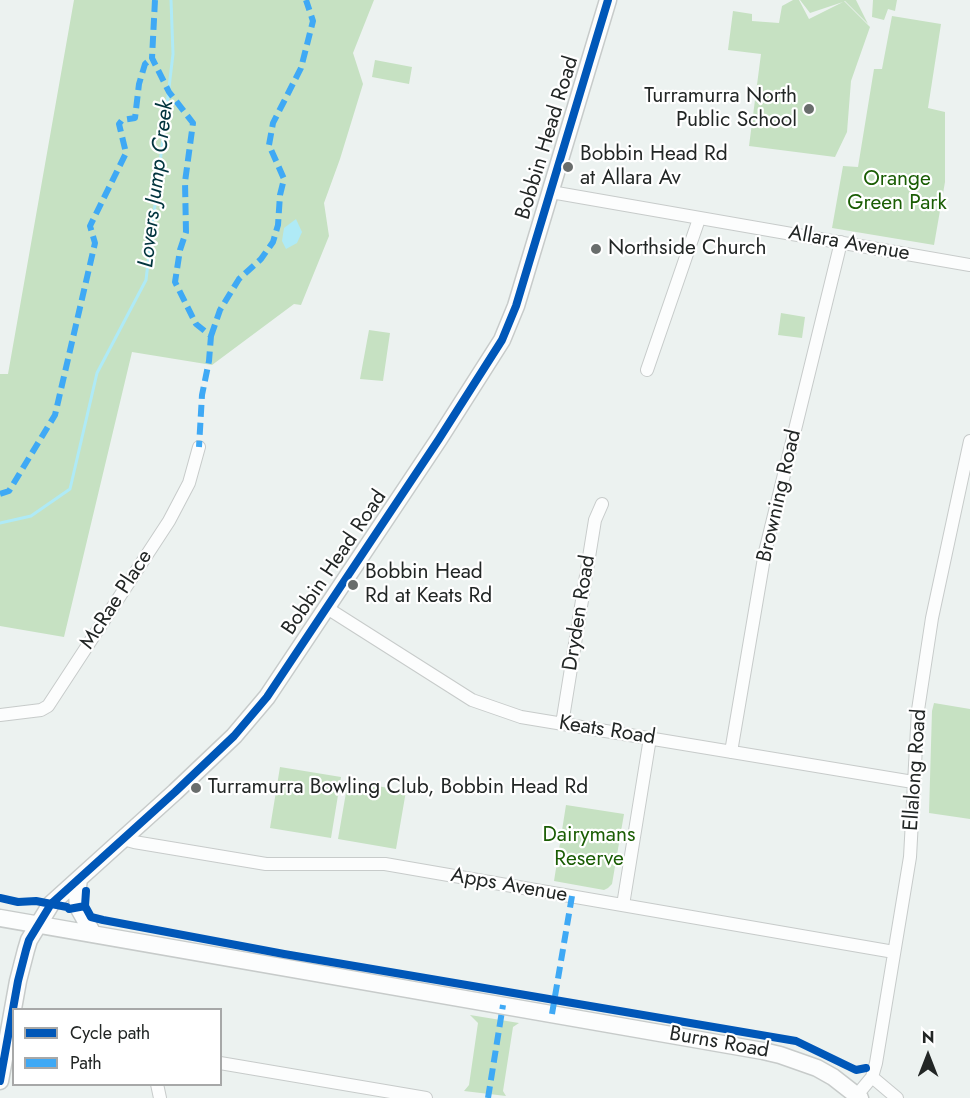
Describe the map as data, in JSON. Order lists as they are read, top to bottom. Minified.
{"streets":{"main road":["Bobbin Head Road","Burns Road"],"street":["Allara Avenue","Browning Road","McRae Place","Dryden Road","Keats Road","Ellalong Road","Apps Avenue"]},"crossings":[["Bobbin Head Road","Allara Avenue"],["Bobbin Head Road","Keats Road"],["Bobbin Head Road","Apps Avenue"],["Bobbin Head Road","Burns Road"],["Allara Avenue","Browning Road"],["Browning Road","Keats Road"],["Dryden Road","Keats Road"],["Keats Road","Ellalong Road"],["Ellalong Road","Apps Avenue"],["Ellalong Road","Burns Road"]],"water":["Lovers Jump Creek"],"parks":["Orange Green Park","Dairymans Reserve"],"places":["Turramurra North Public School","Bobbin Head Rd at Allara Av","Northside Church","Bobbin Head Rd at Keats Rd","Turramurra Bowling Club, Bobbin Head Rd"],"legend":["Cycle path","Path"],"north":"top"}
